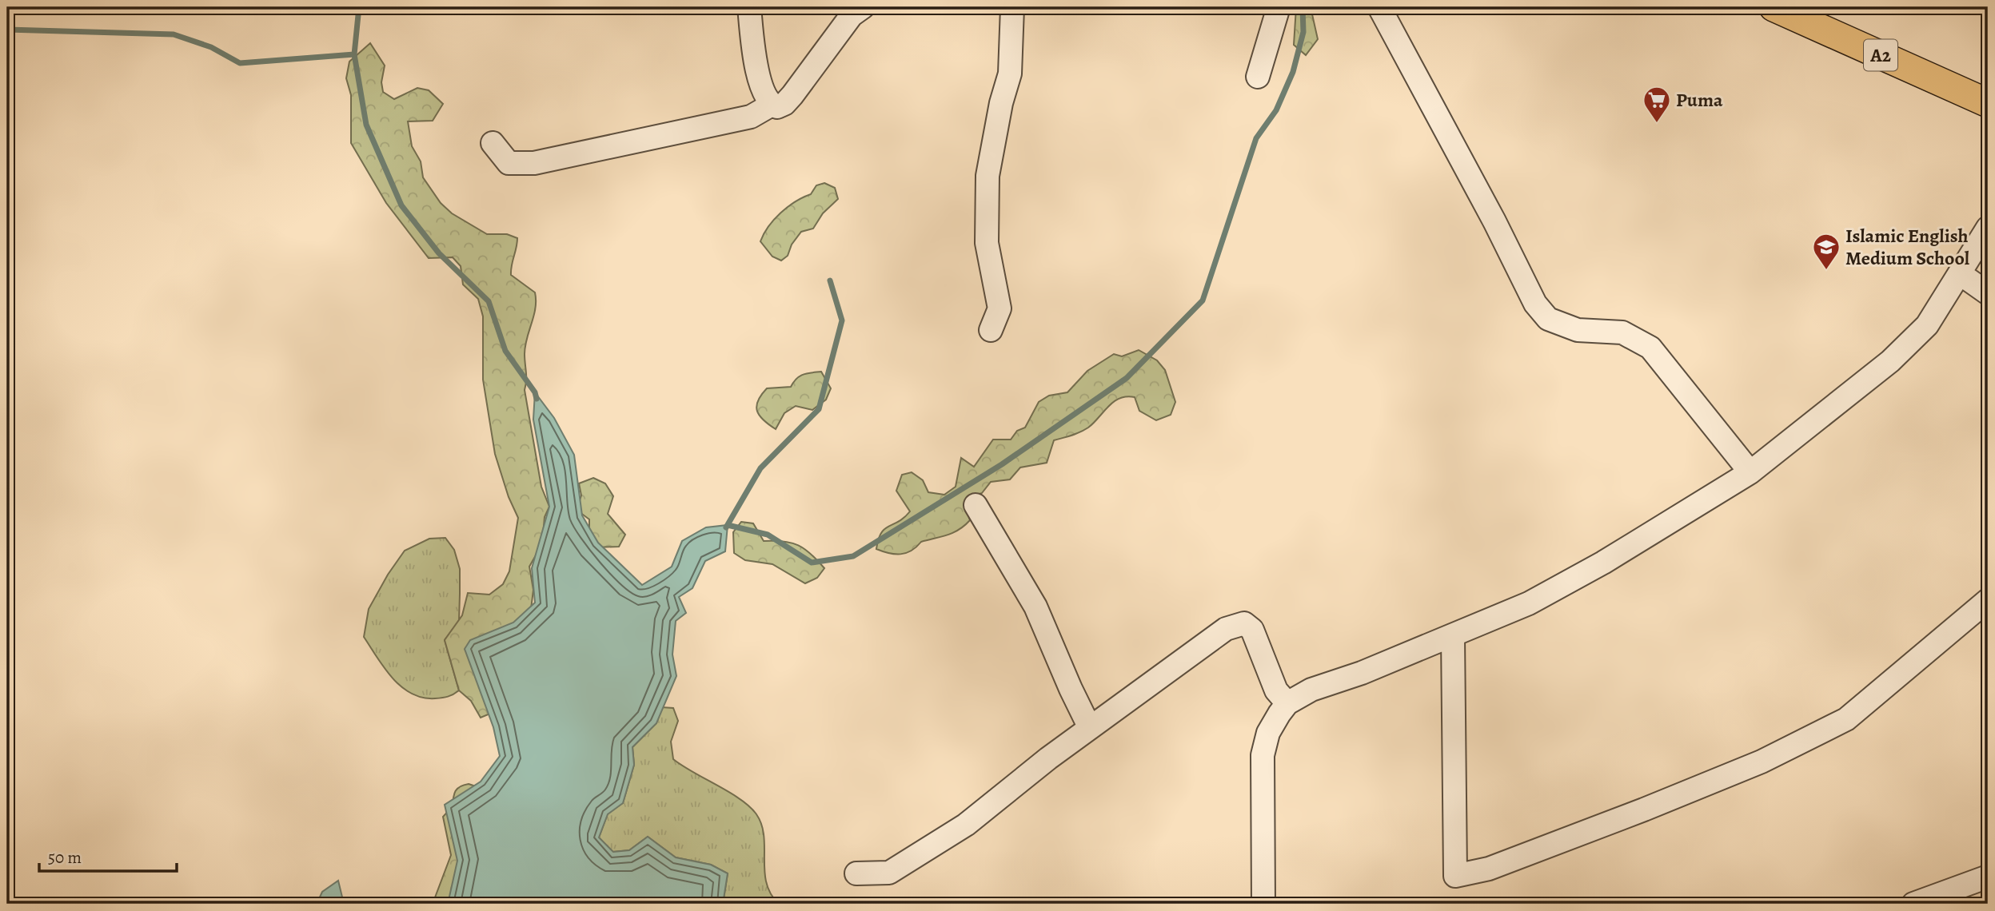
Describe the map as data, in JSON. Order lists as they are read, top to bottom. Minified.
{"streets":{"main road":["A2"]},"places":{"supermarket":["Puma"],"school or university":["Islamic English Medium School"]},"scale_bar":"50 m"}
